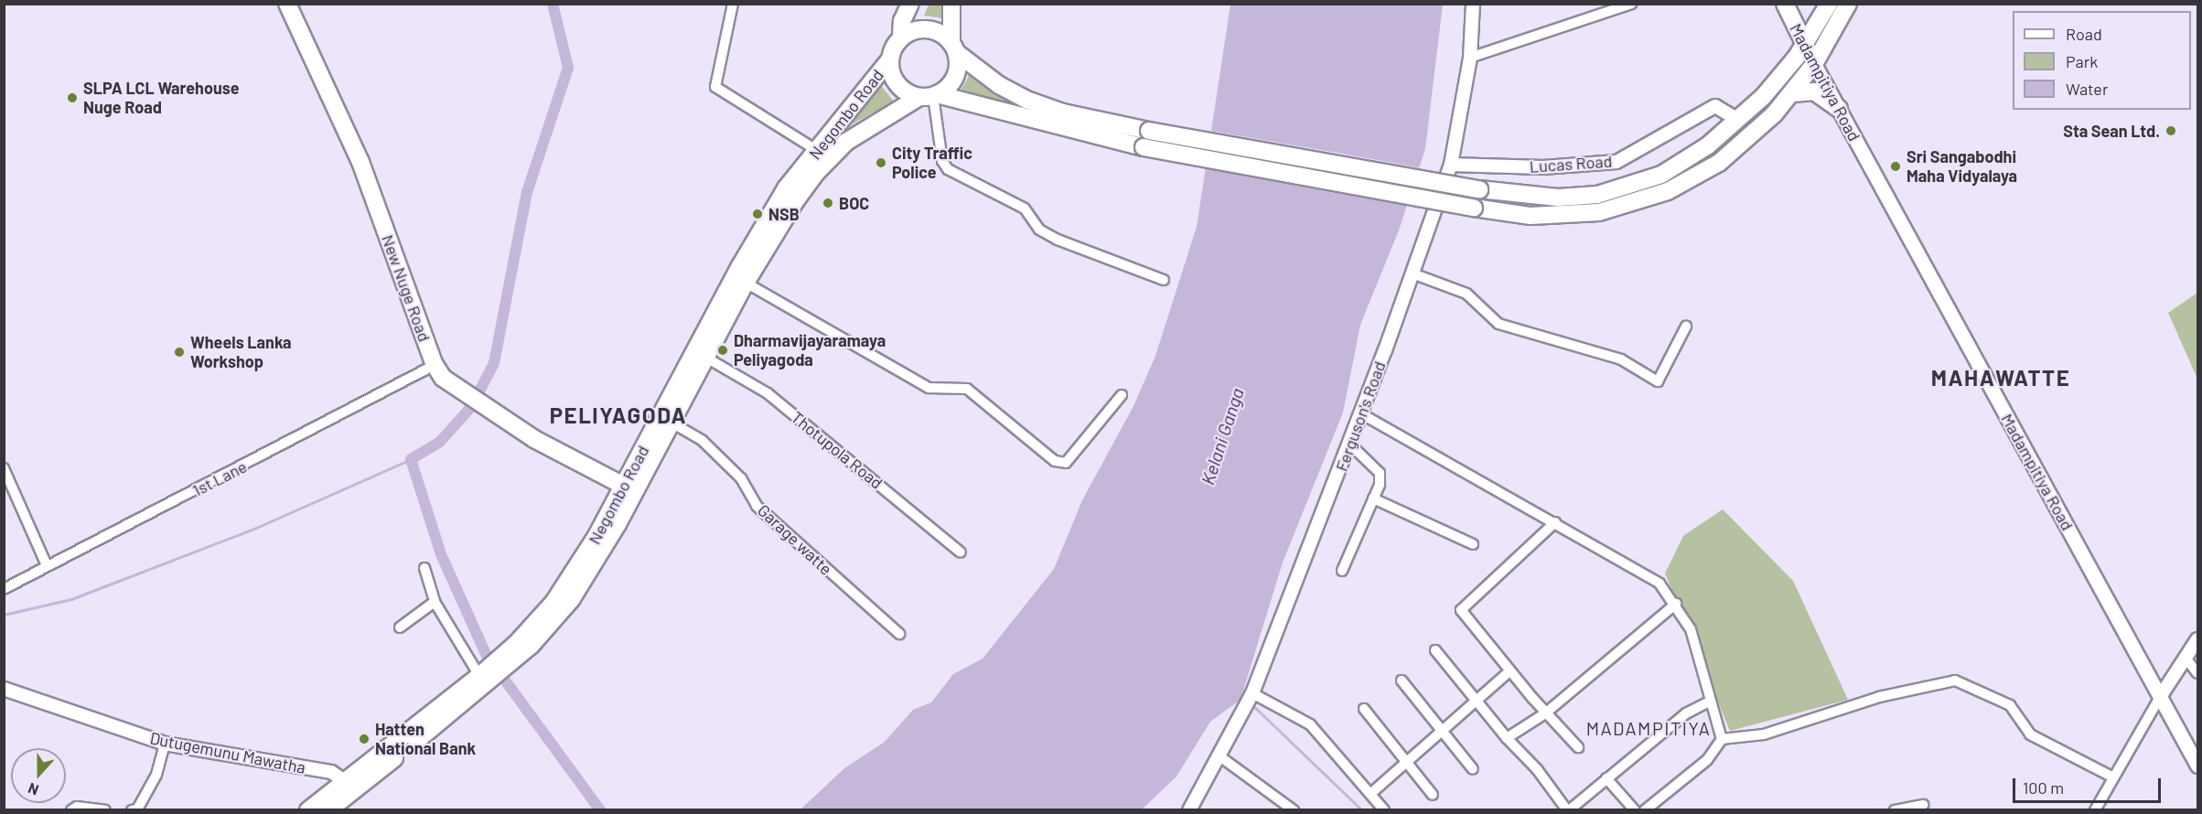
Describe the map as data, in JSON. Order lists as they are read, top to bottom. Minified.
{"streets":{"main road":["Madampitiya Road","Negombo Road","New Nuge Road"],"street":["Lucas Road","Ferguson's Road","Thotupola Road","1st Lane","Garage watte","Dutugemunu Mawatha"]},"crossings":[["Negombo Road","New Nuge Road"],["Negombo Road","Thotupola Road"],["Negombo Road","Garage watte"],["Negombo Road","Dutugemunu Mawatha"],["Lucas Road","Ferguson's Road"],["New Nuge Road","1st Lane"]],"districts":["MAHAWATTE","PELIYAGODA","MADAMPITIYA"],"water":["Kelani Ganga"],"places":["SLPA LCL Warehouse Nuge Road","Sta Sean Ltd.","City Traffic Police","Sri Sangabodhi Maha Vidyalaya","BOC","NSB","Dharmavijayaramaya Peliyagoda","Wheels Lanka Workshop","Hatten National Bank"],"legend":["Road","Park","Water"],"scale_bar":"100 m","north":"bottom"}
